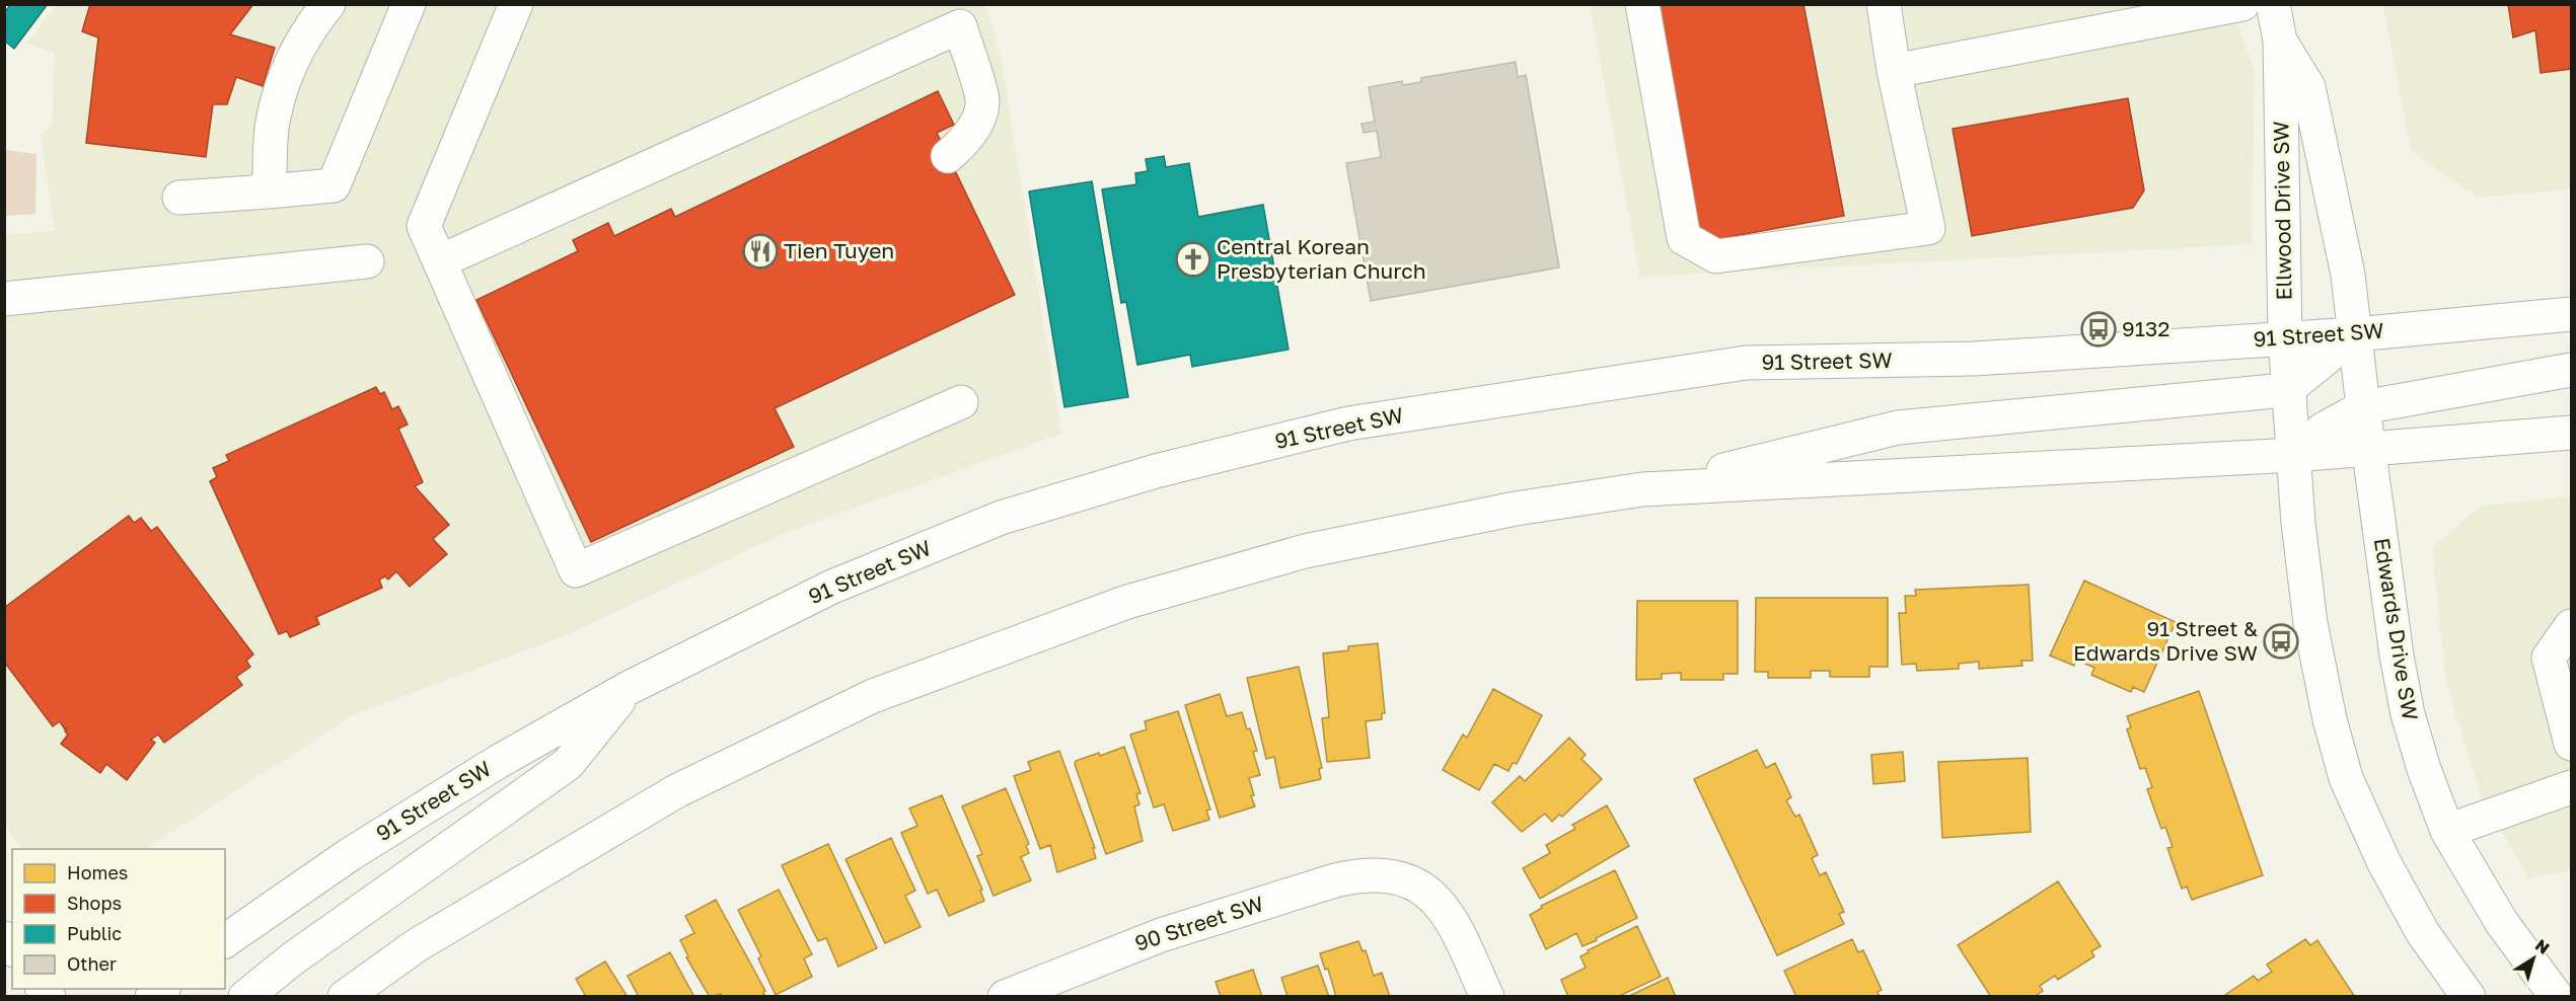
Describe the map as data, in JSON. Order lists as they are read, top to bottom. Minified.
{"streets":{"main road":["Ellwood Drive SW","91 Street SW","Edwards Drive SW","90 Street SW"]},"crossings":[["Ellwood Drive SW","91 Street SW"],["Ellwood Drive SW","Edwards Drive SW"],["91 Street SW","Edwards Drive SW"]],"places":{"restaurant":["Tien Tuyen"],"church":["Central Korean Presbyterian Church"],"bus stop":["9132","91 Street & Edwards Drive SW"]},"legend":["Homes","Shops","Public","Other"],"north":"top right"}
